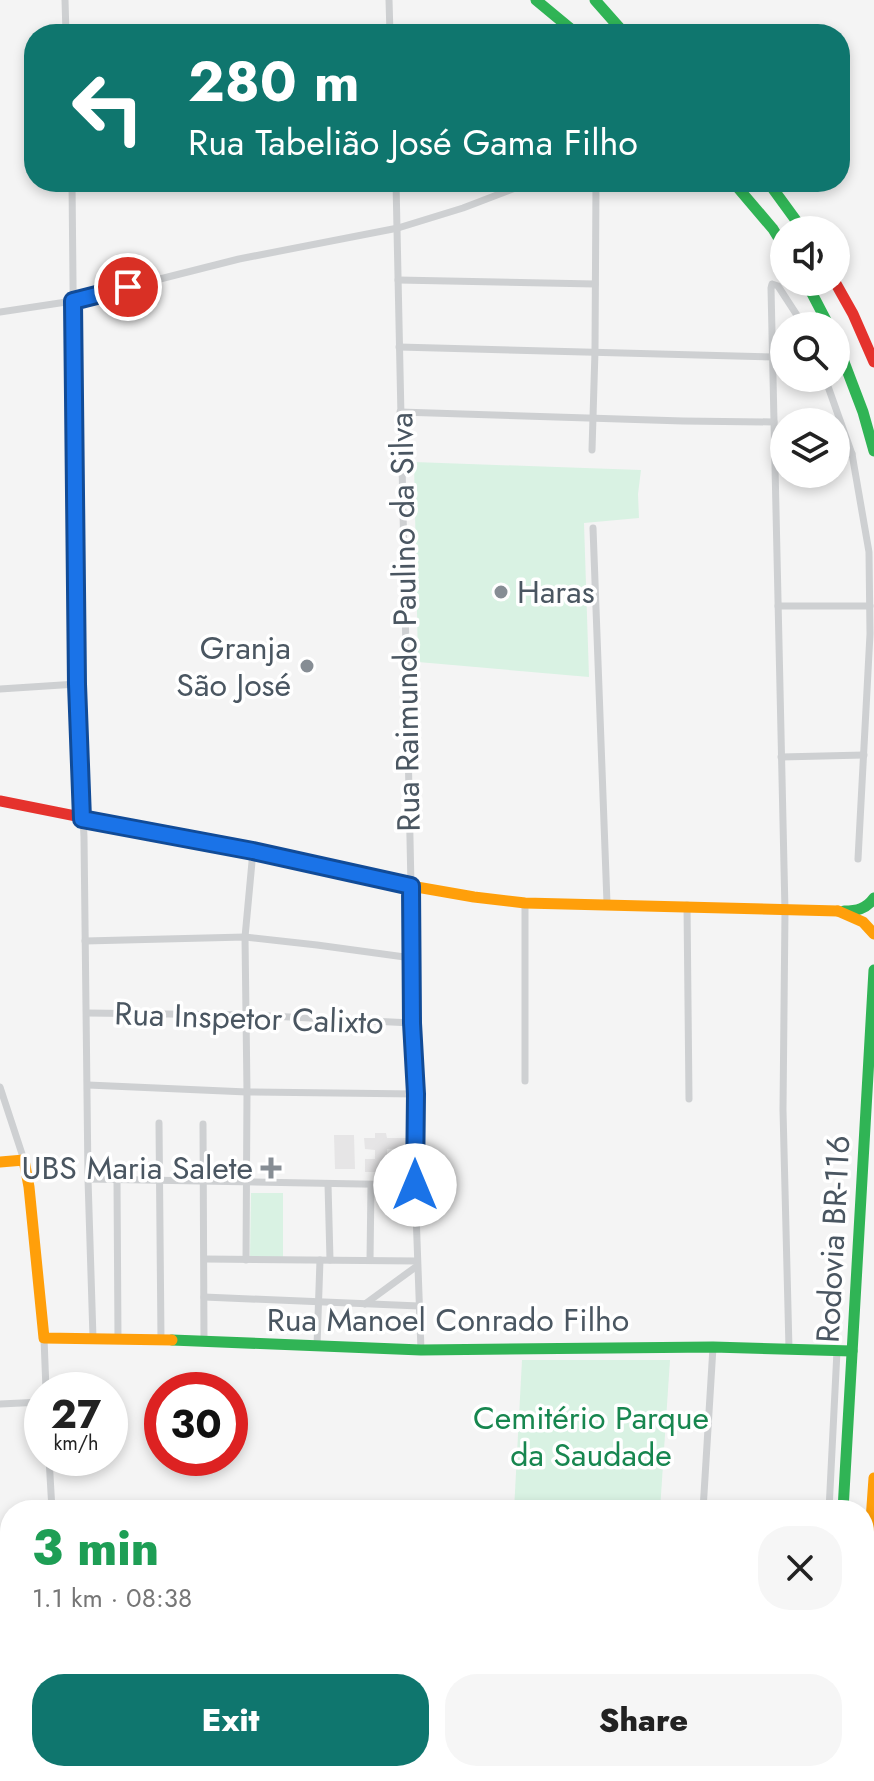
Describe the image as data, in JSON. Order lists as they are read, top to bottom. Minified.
{"streets":{"main road":["Rodovia BR-116","Rua Manoel Conrado Filho"],"street":["Rua Raimundo Paulino da Silva","Rua Inspetor Calixto"]},"crossings":[["Rua Raimundo Paulino da Silva","Rua Inspetor Calixto"],["Rua Raimundo Paulino da Silva","Rua Manoel Conrado Filho"],["Rodovia BR-116","Rua Manoel Conrado Filho"]],"parks":["Cemitério Parque da Saudade"],"places":{"other":["Haras","Granja São José"],"health":["UBS Maria Salete"]},"page":{"turn":["280 m","Rua Tabelião José Gama Filho"],"speed":"27 km/h","limit":"30","heading":["3 min","1.1 km · 08:38"],"buttons":["Exit","Share"]}}
